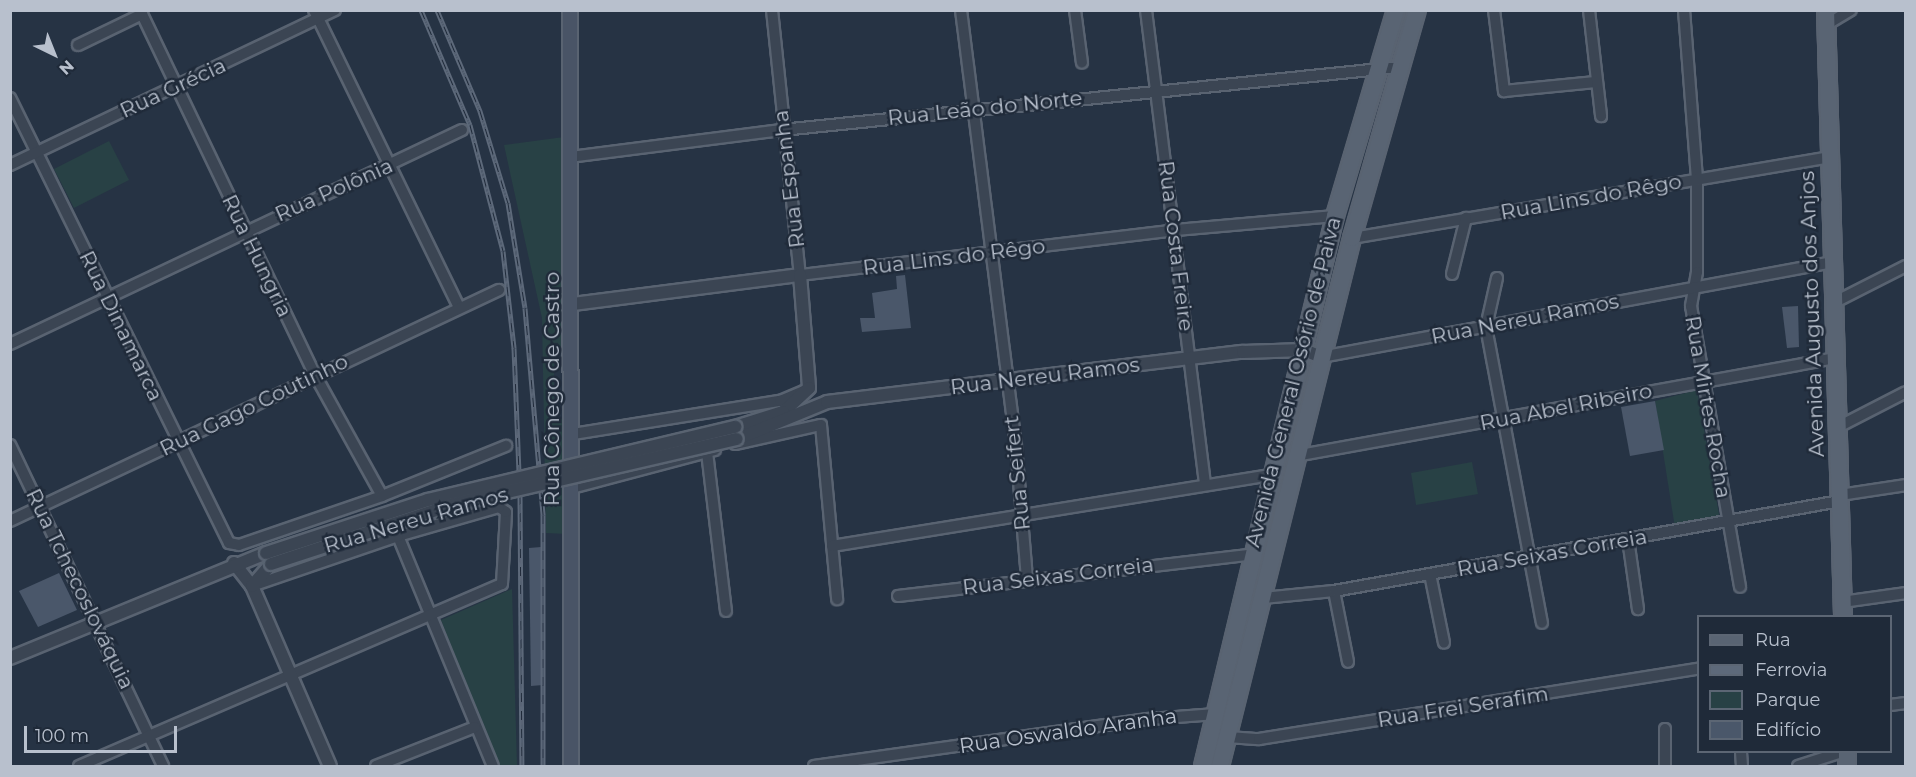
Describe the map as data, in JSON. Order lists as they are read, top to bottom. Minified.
{"streets":{"main road":["Avenida Augusto dos Anjos","Avenida General Osório de Paiva","Rua Cônego de Castro"],"street":["Rua Grécia","Rua Leão do Norte","Rua Espanha","Rua Polônia","Rua Lins do Rêgo","Rua Costa Freire","Rua Hungria","Rua Nereu Ramos","Rua Dinamarca","Rua Gago Coutinho","Rua Abel Ribeiro","Rua Mirtes Rocha","Rua Seifert","Rua Seixas Correia","Rua Tchecoslováquia","Rua Frei Serafim","Rua Oswaldo Aranha"]},"crossings":[["Rua Grécia","Rua Hungria"],["Rua Grécia","Rua Dinamarca"],["Rua Leão do Norte","Rua Espanha"],["Rua Leão do Norte","Rua Costa Freire"],["Rua Leão do Norte","Avenida General Osório de Paiva"],["Rua Leão do Norte","Rua Cônego de Castro"],["Rua Leão do Norte","Rua Seifert"],["Rua Espanha","Rua Lins do Rêgo"],["Rua Espanha","Rua Nereu Ramos"],["Rua Polônia","Rua Hungria"],["Rua Polônia","Rua Dinamarca"],["Rua Lins do Rêgo","Rua Costa Freire"],["Rua Lins do Rêgo","Avenida Augusto dos Anjos"],["Rua Lins do Rêgo","Avenida General Osório de Paiva"],["Rua Lins do Rêgo","Rua Cônego de Castro"],["Rua Lins do Rêgo","Rua Mirtes Rocha"],["Rua Lins do Rêgo","Rua Seifert"],["Rua Costa Freire","Rua Nereu Ramos"],["Rua Hungria","Rua Nereu Ramos"],["Rua Hungria","Rua Gago Coutinho"],["Avenida Augusto dos Anjos","Rua Nereu Ramos"],["Avenida Augusto dos Anjos","Rua Abel Ribeiro"],["Avenida Augusto dos Anjos","Rua Seixas Correia"],["Rua Nereu Ramos","Rua Dinamarca"],["Rua Nereu Ramos","Avenida General Osório de Paiva"],["Rua Nereu Ramos","Rua Mirtes Rocha"],["Rua Nereu Ramos","Rua Seifert"],["Rua Nereu Ramos","Rua Tchecoslováquia"],["Rua Dinamarca","Rua Gago Coutinho"],["Avenida General Osório de Paiva","Rua Abel Ribeiro"],["Avenida General Osório de Paiva","Rua Seixas Correia"],["Avenida General Osório de Paiva","Rua Frei Serafim"],["Avenida General Osório de Paiva","Rua Oswaldo Aranha"],["Rua Gago Coutinho","Rua Tchecoslováquia"],["Rua Abel Ribeiro","Rua Mirtes Rocha"],["Rua Mirtes Rocha","Rua Seixas Correia"],["Rua Seifert","Rua Seixas Correia"]],"legend":["Rua","Ferrovia","Parque","Edifício"],"scale_bar":"100 m","north":"bottom right"}
